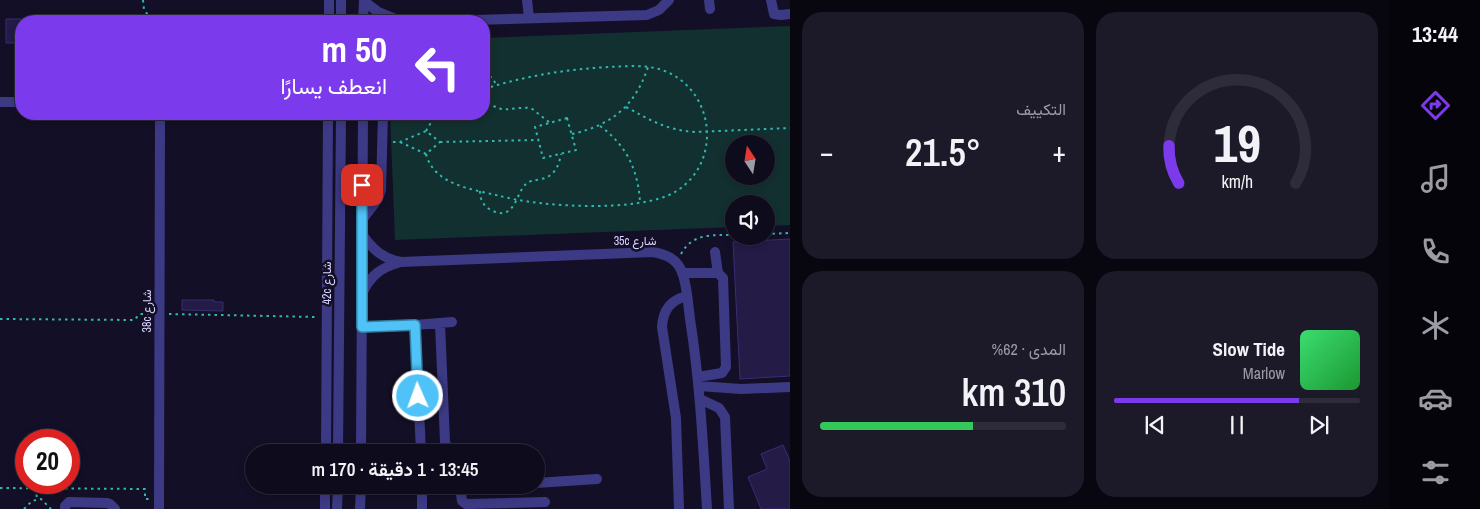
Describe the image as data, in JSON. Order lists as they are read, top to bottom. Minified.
{"streets":{"street":["35c شارع","42c شارع","38c شارع"]},"north":"top","page":{"tabs":"13:44","tile":["التكييف",["المدى · 62%","310 km"]],"turn":["50 m","انعطف يسارًا"],"heat":["−","21.5°","+"],"song":["Slow Tide","Marlow"],"limit":"20","trip":"13:45 · 1 دقيقة · 170 m","gauge":["19","km/h"]}}
